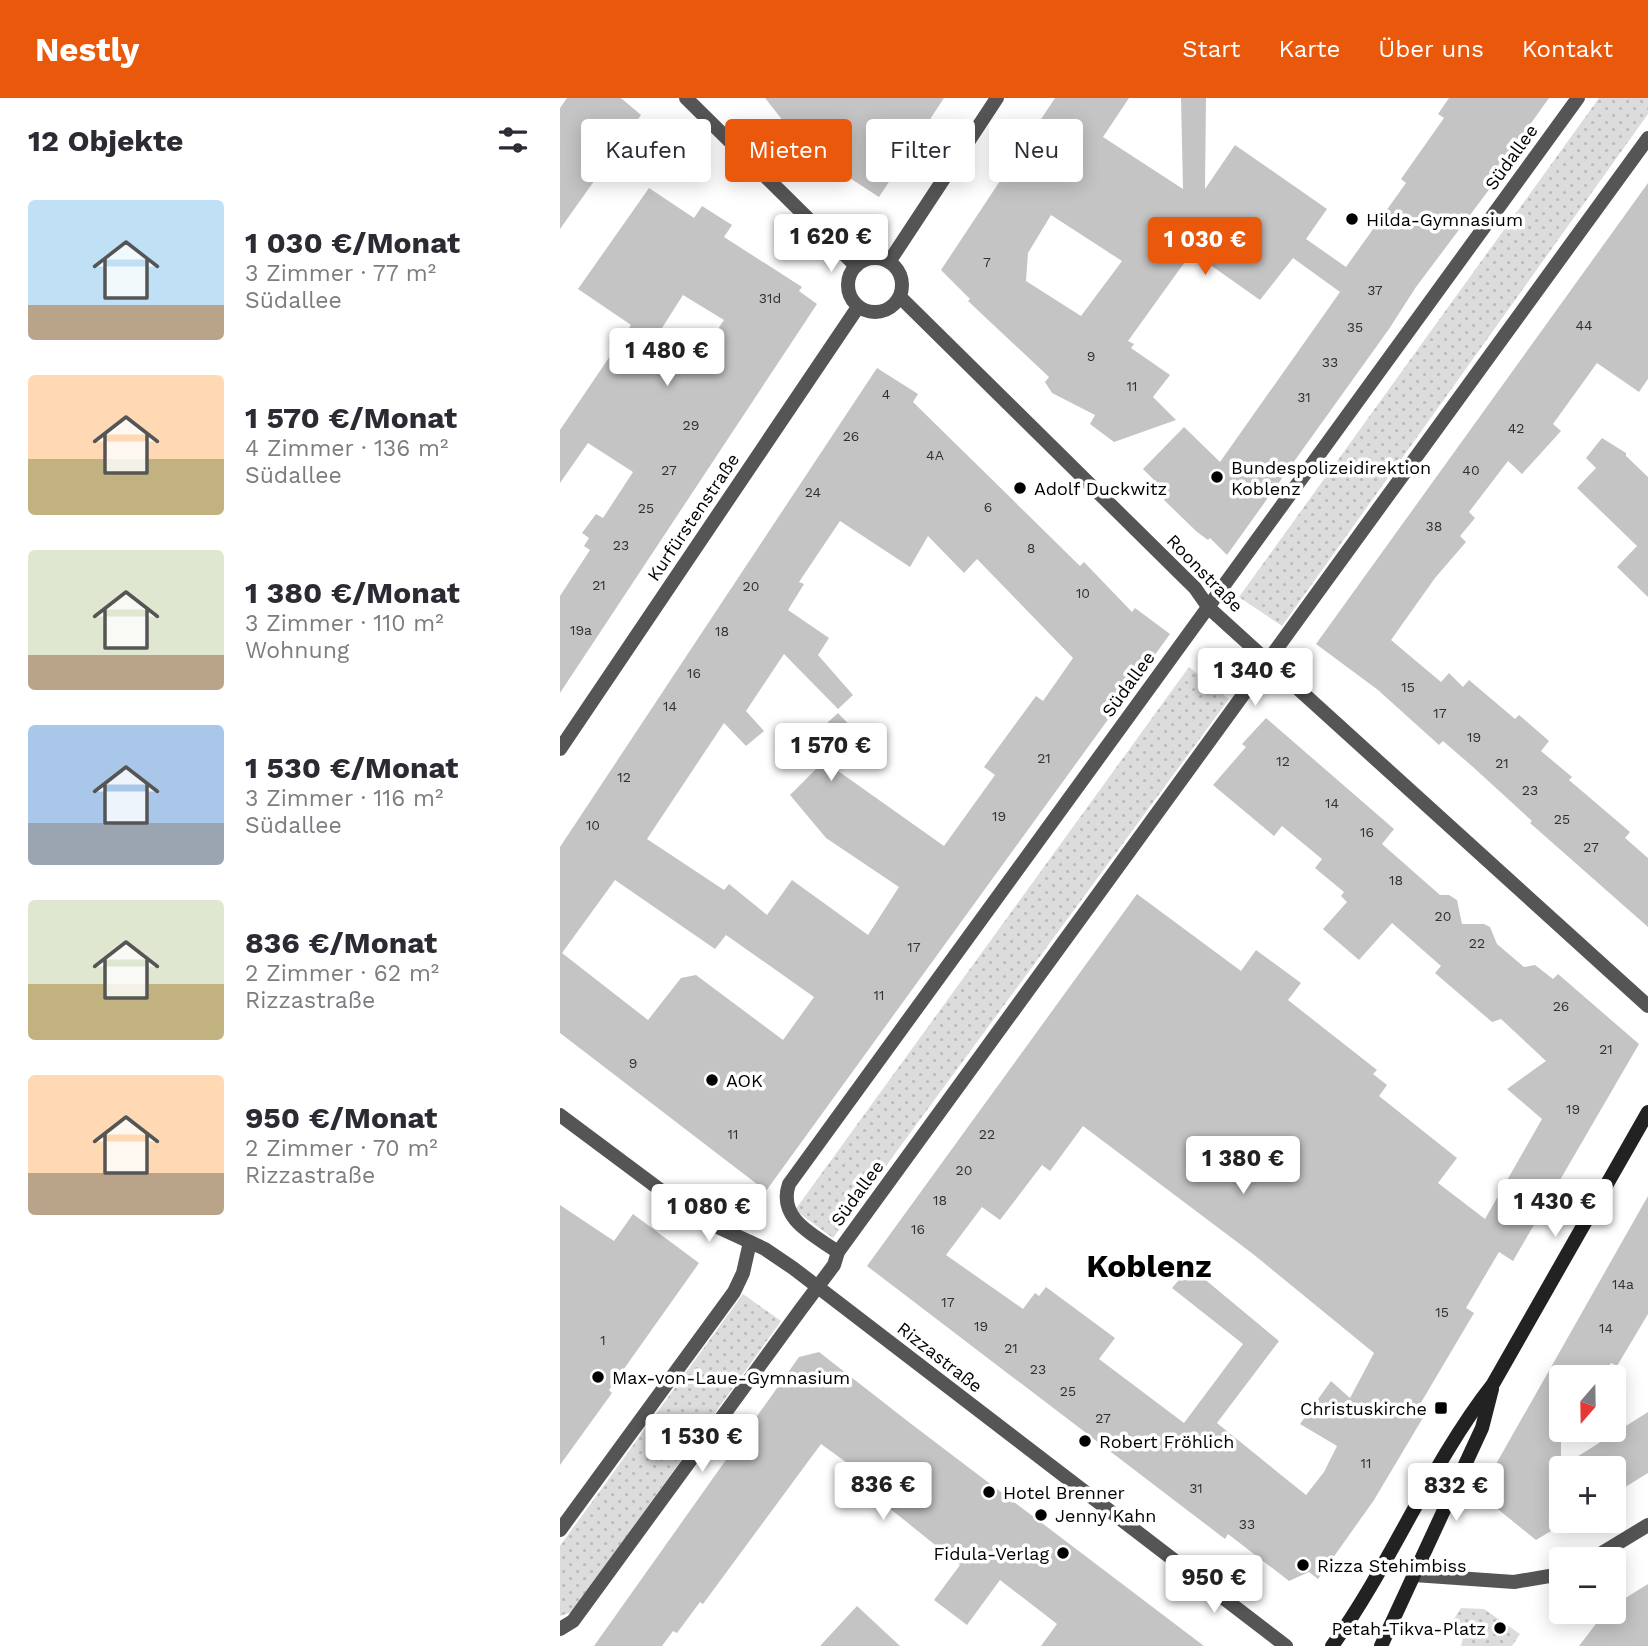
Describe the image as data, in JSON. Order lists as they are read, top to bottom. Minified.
{"streets":{"street":["Südallee","Kurfürstenstraße","Roonstraße","Rizzastraße"]},"crossings":[["Südallee","Roonstraße"],["Südallee","Rizzastraße"],["Kurfürstenstraße","Roonstraße"]],"districts":["Koblenz"],"places":{"other":["Hilda-Gymnasium","Bundespolizeidirektion Koblenz","Adolf Duckwitz","AOK","Max-von-Laue-Gymnasium","Robert Fröhlich","Hotel Brenner","Jenny Kahn","Fidula-Verlag","Rizza Stehimbiss","Petah-Tikva-Platz"],"transit":["Christuskirche"]},"house_numbers":["7","37","31d","44","35","9","33","11","4","31","29","42","26","4A","27","40","24","6","25","38","23","8","21","20","10","19a","18","16","15","14","17","19","21","12","21","12","23","14","19","25","10","16","27","18","20","22","17","11","26","21","9","19","11","22","20","18","16","14a","17","15","19","14","1","21","23","25","27","11","31","33"],"north":"bottom","page":{"header":"Nestly","nav":["Start","Karte","Über uns","Kontakt"],"heading":"12 Objekte","chip":["Kaufen","Mieten","Filter","Neu"],"list":[{"name":"1 030 €/Monat","note":"3 Zimmer · 77 m² · Südallee"},{"name":"1 570 €/Monat","note":"4 Zimmer · 136 m² · Südallee"},{"name":"1 380 €/Monat","note":"3 Zimmer · 110 m² · Wohnung"},{"name":"1 530 €/Monat","note":"3 Zimmer · 116 m² · Südallee"},{"name":"836 €/Monat","note":"2 Zimmer · 62 m² · Rizzastraße"},{"name":"950 €/Monat","note":"2 Zimmer · 70 m² · Rizzastraße"}],"price":["1 620 €","1 030 €","1 480 €","1 340 €","1 570 €","1 380 €","1 430 €","1 080 €","1 530 €","836 €","832 €","950 €"],"map_buttons":["+","−"]}}
